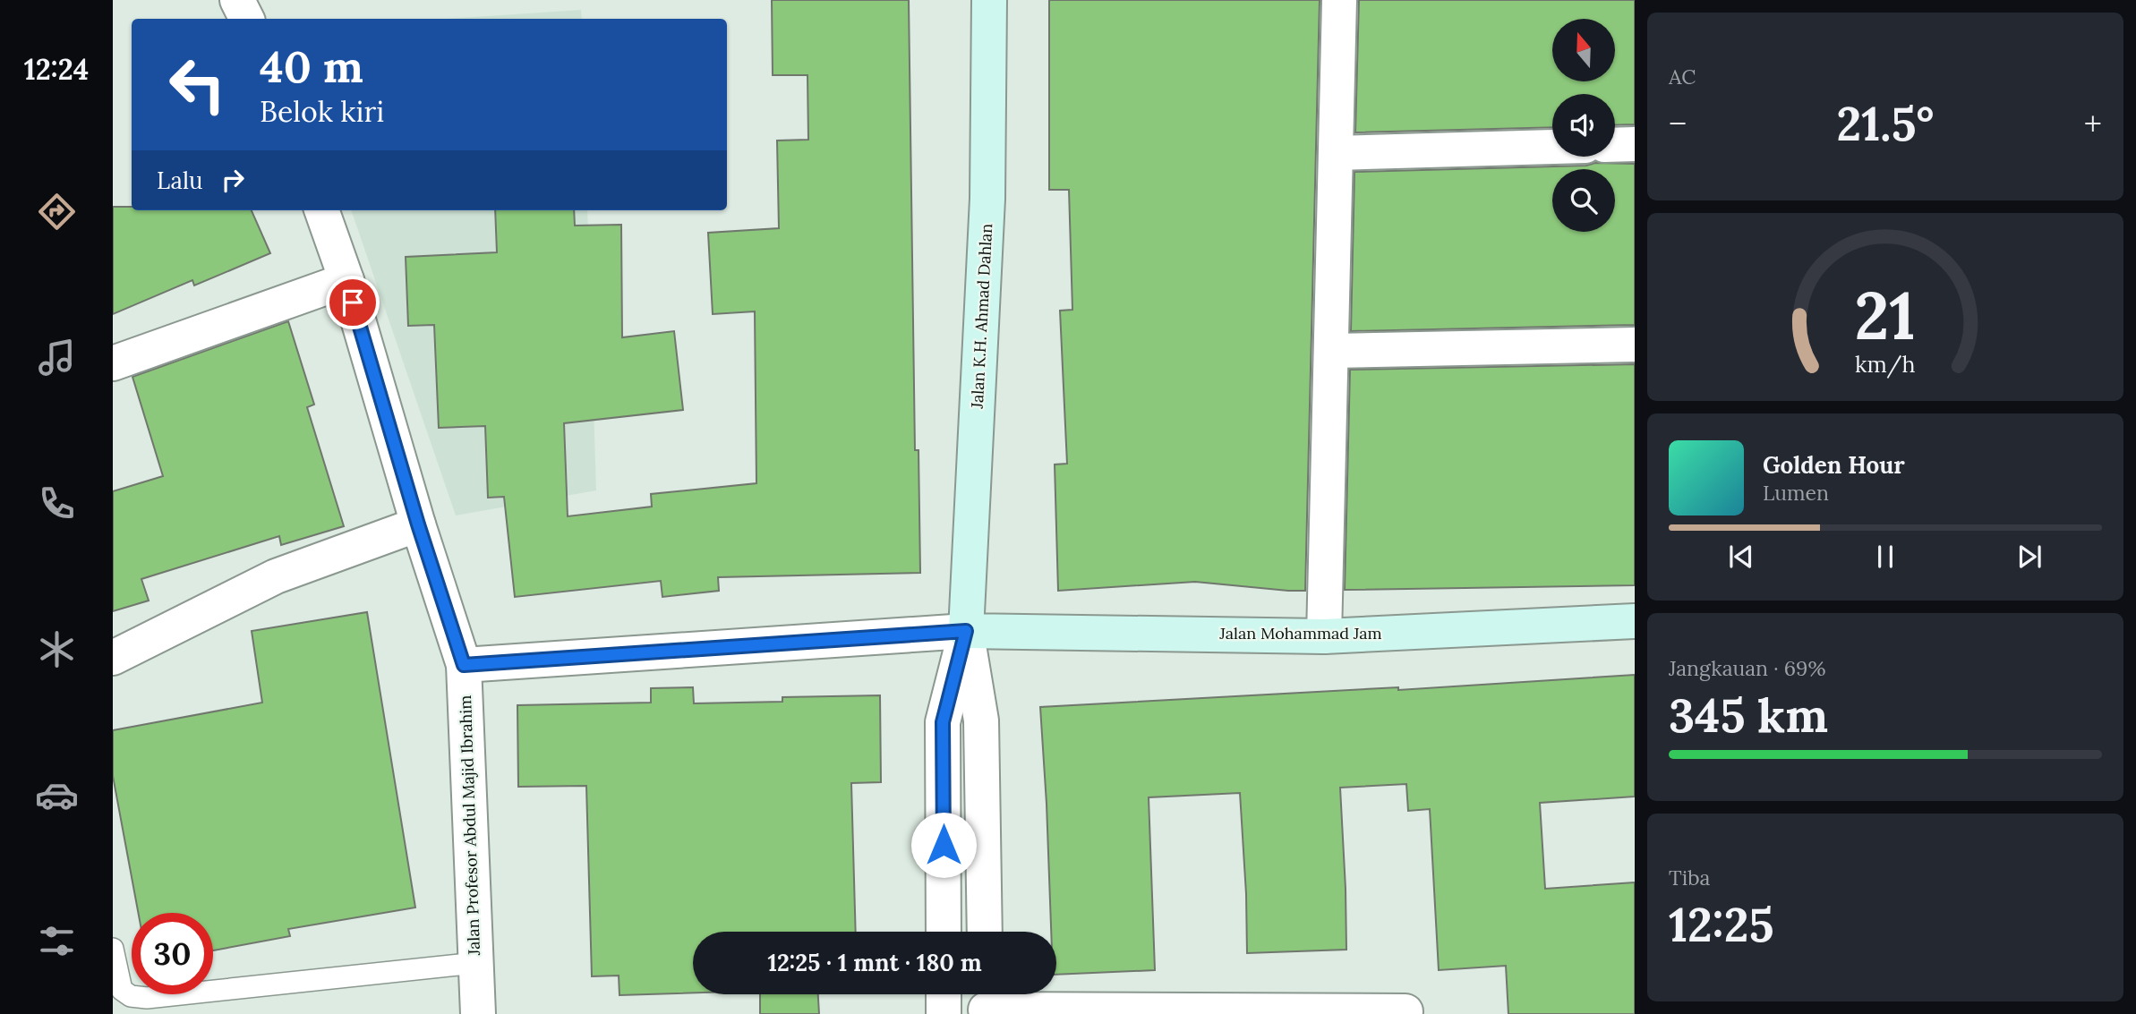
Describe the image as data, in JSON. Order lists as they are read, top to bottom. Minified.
{"streets":{"main road":["Jalan K.H. Ahmad Dahlan","Jalan Mohammad Jam"],"street":["Jalan Profesor Abdul Majid Ibrahim"]},"crossings":[["Jalan K.H. Ahmad Dahlan","Jalan Mohammad Jam"]],"north":"top","page":{"tabs":"12:24","tile":["AC",["Jangkauan · 69%","345 km"],["Tiba","12:25"]],"turn":["40 m","Belok kiri"],"heat":["−","21.5°","+"],"then":"Lalu","song":["Golden Hour","Lumen"],"limit":"30","trip":"12:25 · 1 mnt · 180 m","gauge":["21","km/h"]}}
